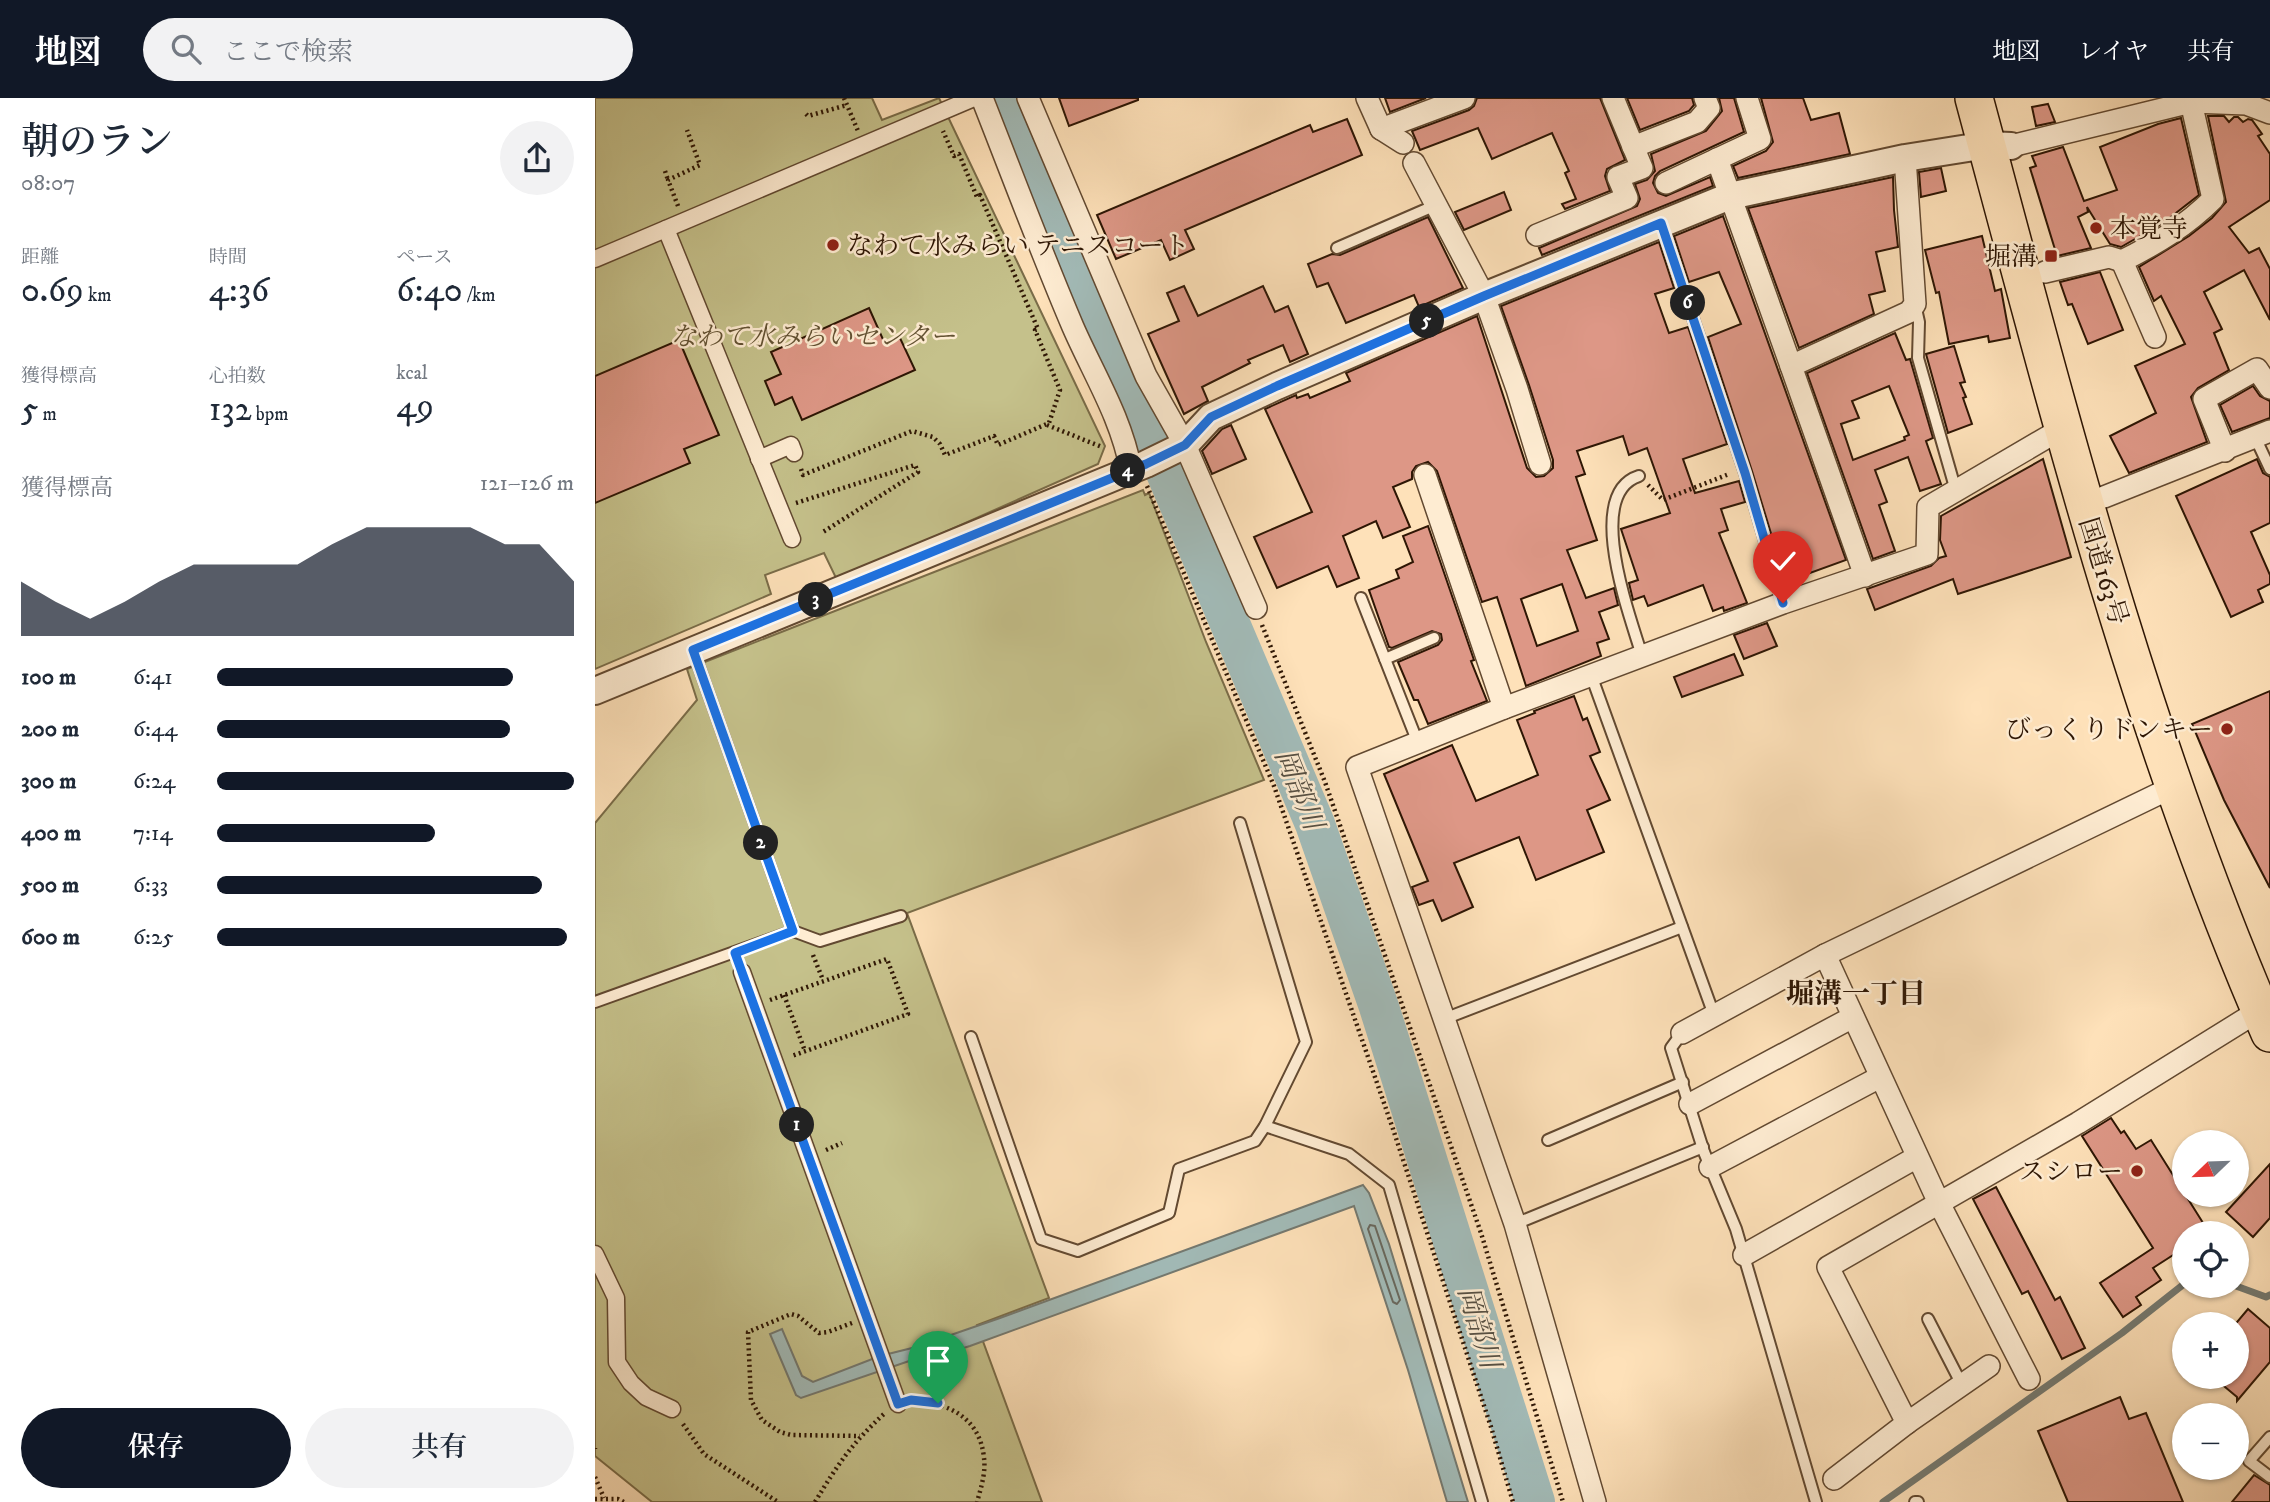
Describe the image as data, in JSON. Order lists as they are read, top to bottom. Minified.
{"streets":{"highway":["国道163号"]},"districts":["堀溝一丁目"],"water":["岡部川"],"parks":["なわて水みらいセンター"],"places":{"other":["本覚寺","なわて水みらい テニスコート","びっくりドンキー","スシロー"],"transit":["堀溝"]},"north":"bottom left","page":{"header":"地図","search":"ここで検索","nav":["地図","レイヤ","共有"],"heading":["朝のラン","08:07"],"stats":[["距離","0.69 km"],["時間","4:36"],["ペース","6:40 /km"],["獲得標高","5 m"],["心拍数","132 bpm"],["kcal","49"]],"pins":["6","5","4","3","2","1"],"chart":["獲得標高","121–126 m"],"list":[{"name":"100 m","note":"6:41"},{"name":"200 m","note":"6:44"},{"name":"300 m","note":"6:24"},{"name":"400 m","note":"7:14"},{"name":"500 m","note":"6:33"},{"name":"600 m","note":"6:25"}],"map_buttons":["+","−"],"buttons":["保存","共有"]}}
